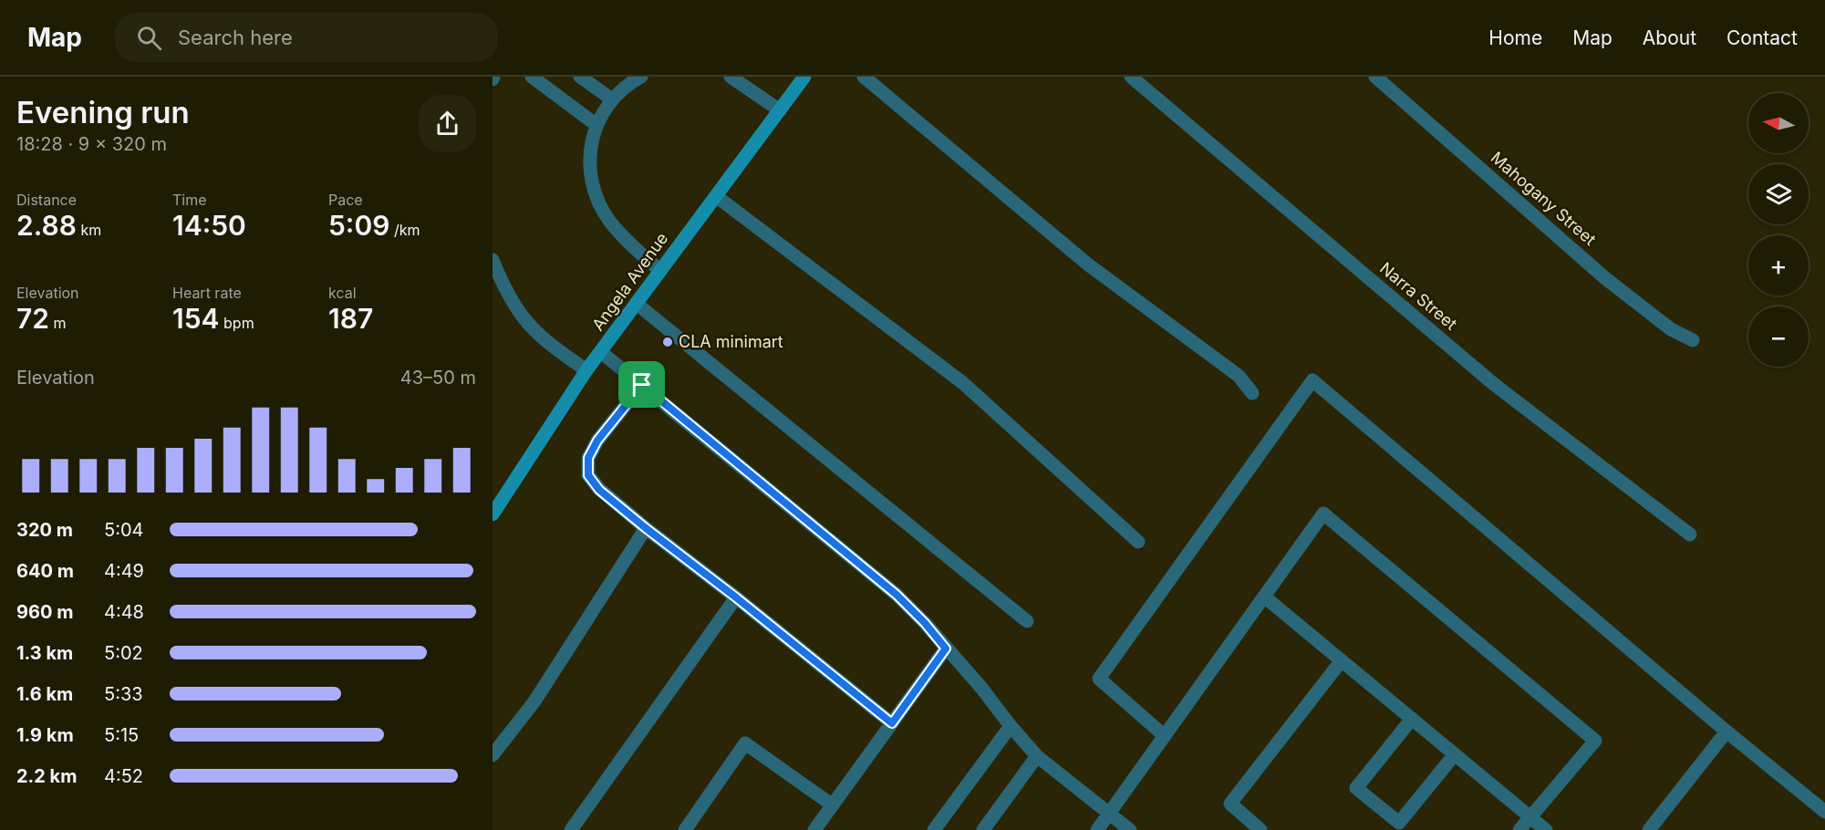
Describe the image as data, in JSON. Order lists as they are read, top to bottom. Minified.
{"streets":{"main road":["Angela Avenue"],"street":["Mahogany Street","Narra Street"]},"places":["CLA minimart"],"north":"left","page":{"header":"Map","search":"Search here","nav":["Home","Map","About","Contact"],"heading":["Evening run","18:28 · 9 × 320 m"],"map_buttons":["+","−"],"stats":[["Distance","2.88 km"],["Time","14:50"],["Pace","5:09 /km"],["Elevation","72 m"],["Heart rate","154 bpm"],["kcal","187"]],"chart":["Elevation","43–50 m"],"list":[{"name":"320 m","note":"5:04"},{"name":"640 m","note":"4:49"},{"name":"960 m","note":"4:48"},{"name":"1.3 km","note":"5:02"},{"name":"1.6 km","note":"5:33"},{"name":"1.9 km","note":"5:15"},{"name":"2.2 km","note":"4:52"}]}}
